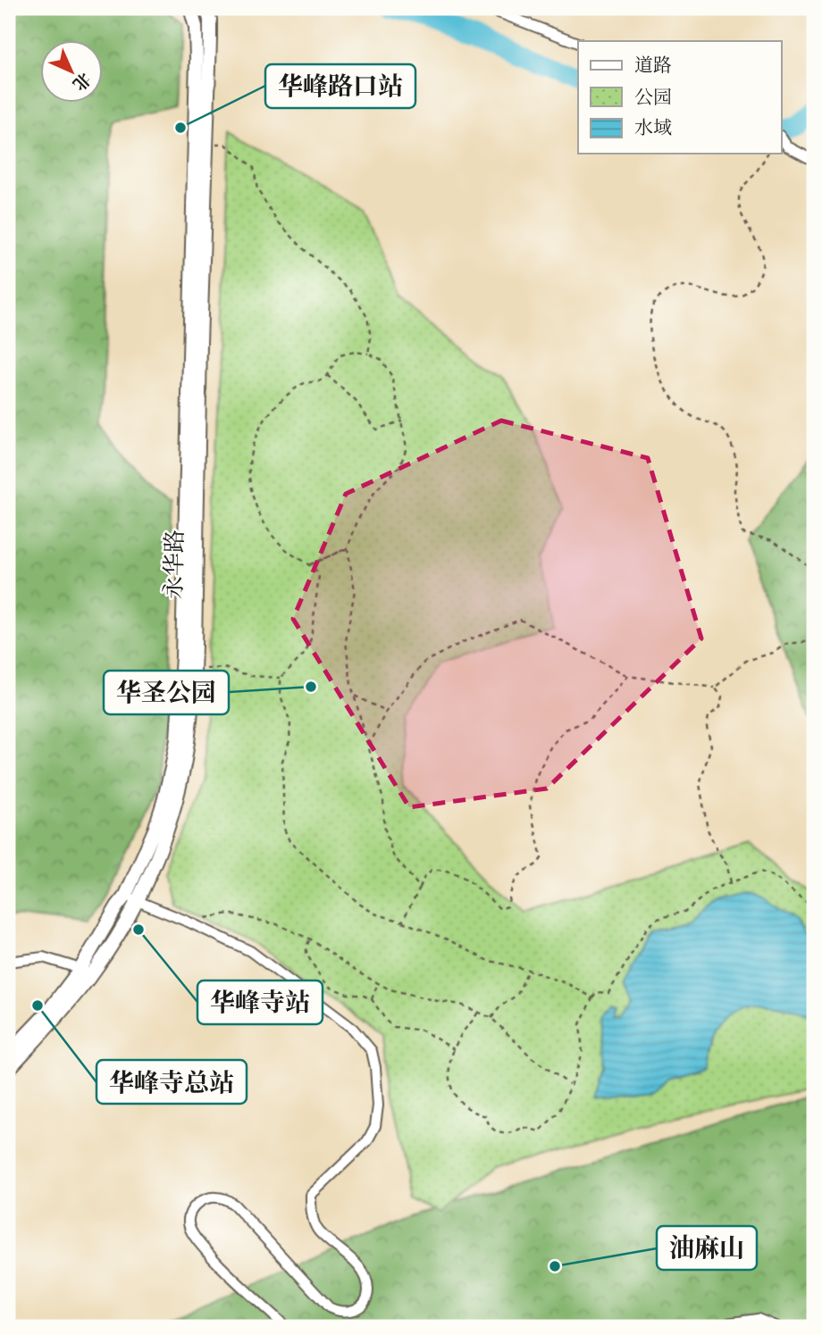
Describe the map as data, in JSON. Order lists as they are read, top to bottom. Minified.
{"streets":{"street":["永华路"]},"places":["华峰路口站","华圣公园","华峰寺站","华峰寺总站","油麻山"],"legend":["道路","公园","水域"],"north":"bottom right"}
